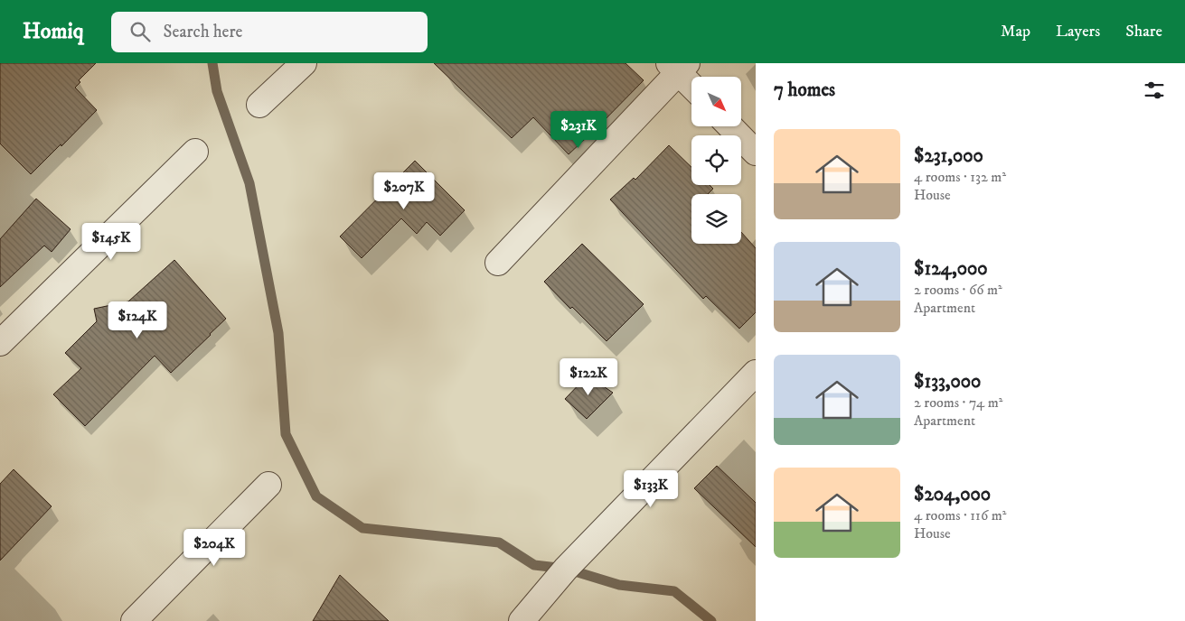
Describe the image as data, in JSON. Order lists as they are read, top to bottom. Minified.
{"north":"bottom right","page":{"header":"Homiq","search":"Search here","nav":["Map","Layers","Share"],"heading":"7 homes","price":["$231K","$207K","$145K","$124K","$122K","$133K","$204K"],"list":[{"name":"$231,000","note":"4 rooms · 132 m² · House"},{"name":"$124,000","note":"2 rooms · 66 m² · Apartment"},{"name":"$133,000","note":"2 rooms · 74 m² · Apartment"},{"name":"$204,000","note":"4 rooms · 116 m² · House"}]}}
